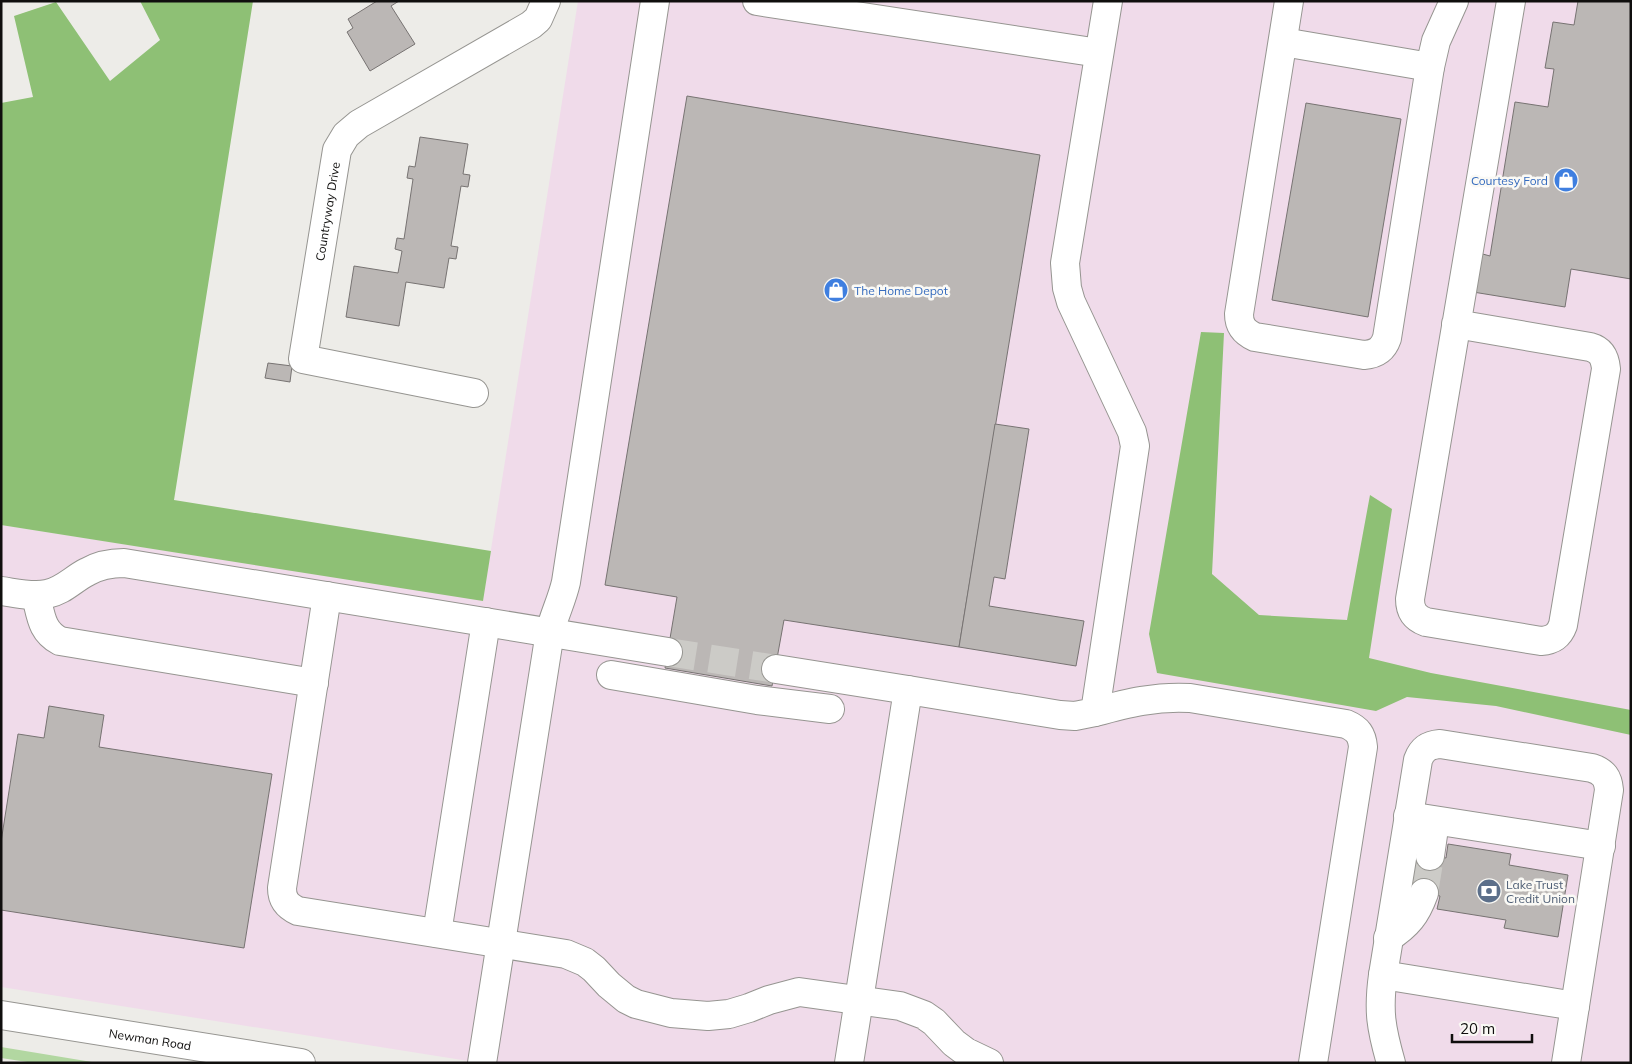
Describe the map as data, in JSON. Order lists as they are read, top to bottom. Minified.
{"streets":{"street":["Countryway Drive","Newman Road"]},"places":{"shop":["Courtesy Ford","The Home Depot"],"bank":["Lake Trust Credit Union"]},"scale_bar":"20 m"}
